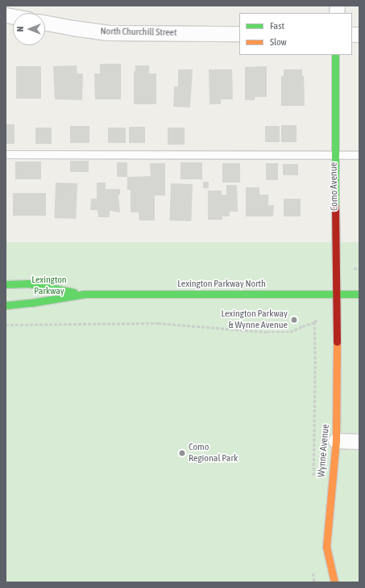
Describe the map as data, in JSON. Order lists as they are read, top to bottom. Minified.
{"streets":{"street":["North Churchill Street","Como Avenue","Lexington Parkway North","Wynne Avenue"]},"crossings":[["Como Avenue","Lexington Parkway North"],["Como Avenue","Wynne Avenue"]],"parks":["Lexington Parkway"],"places":["Lexington Parkway & Wynne Avenue","Como Regional Park"],"legend":["Fast","Slow"],"north":"left"}
